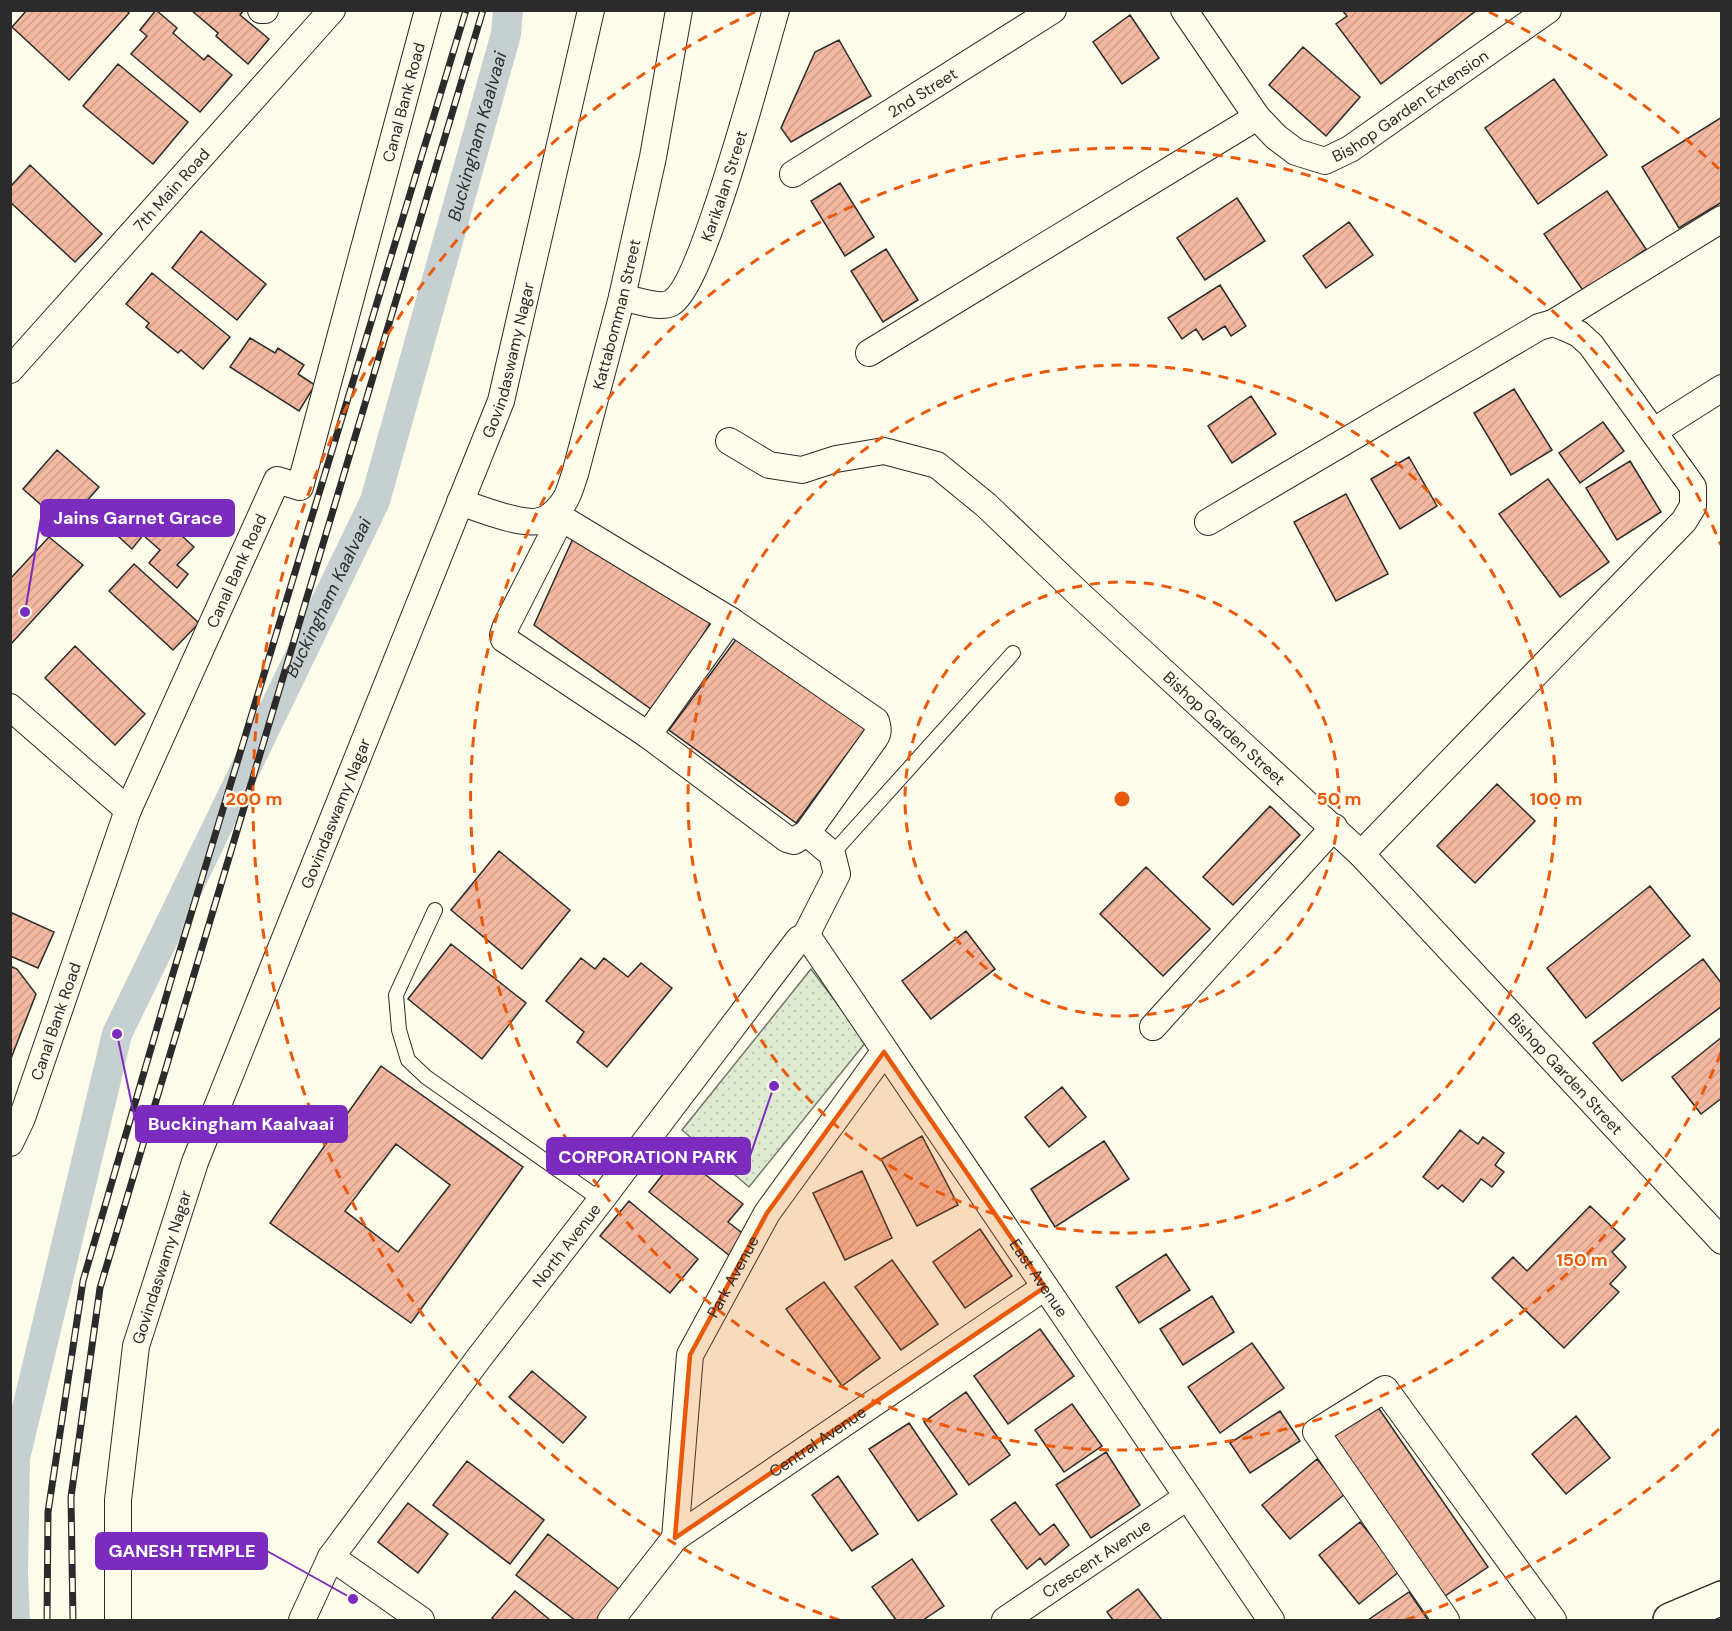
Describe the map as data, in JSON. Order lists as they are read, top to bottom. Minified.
{"streets":{"street":["2nd Street","Canal Bank Road","Bishop Garden Extension","Karikalan Street","7th Main Road","Kattabomman Street","Govindaswamy Nagar","Bishop Garden Street","North Avenue","Park Avenue","East Avenue","Central Avenue","Crescent Avenue"]},"crossings":[["Karikalan Street","Kattabomman Street"],["Kattabomman Street","Govindaswamy Nagar"],["North Avenue","East Avenue"],["Park Avenue","East Avenue"],["Park Avenue","Central Avenue"],["East Avenue","Central Avenue"],["East Avenue","Crescent Avenue"]],"water":["Buckingham Kaalvaai"],"places":["Jains Garnet Grace","Buckingham Kaalvaai","CORPORATION PARK","GANESH TEMPLE"],"rings":["50 m","100 m","200 m","150 m"]}
